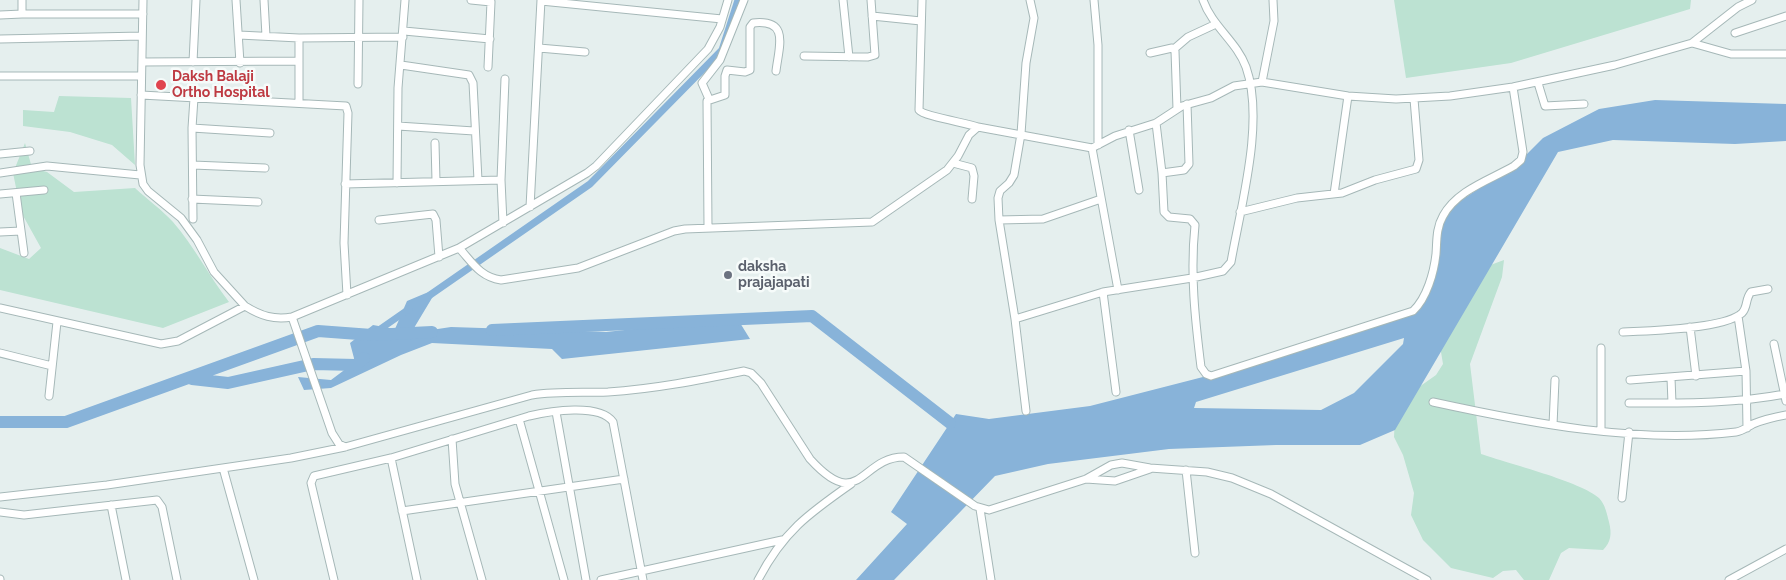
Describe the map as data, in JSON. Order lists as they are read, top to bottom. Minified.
{"places":["Daksh Balaji Ortho Hospital","daksha prajajapati"]}
